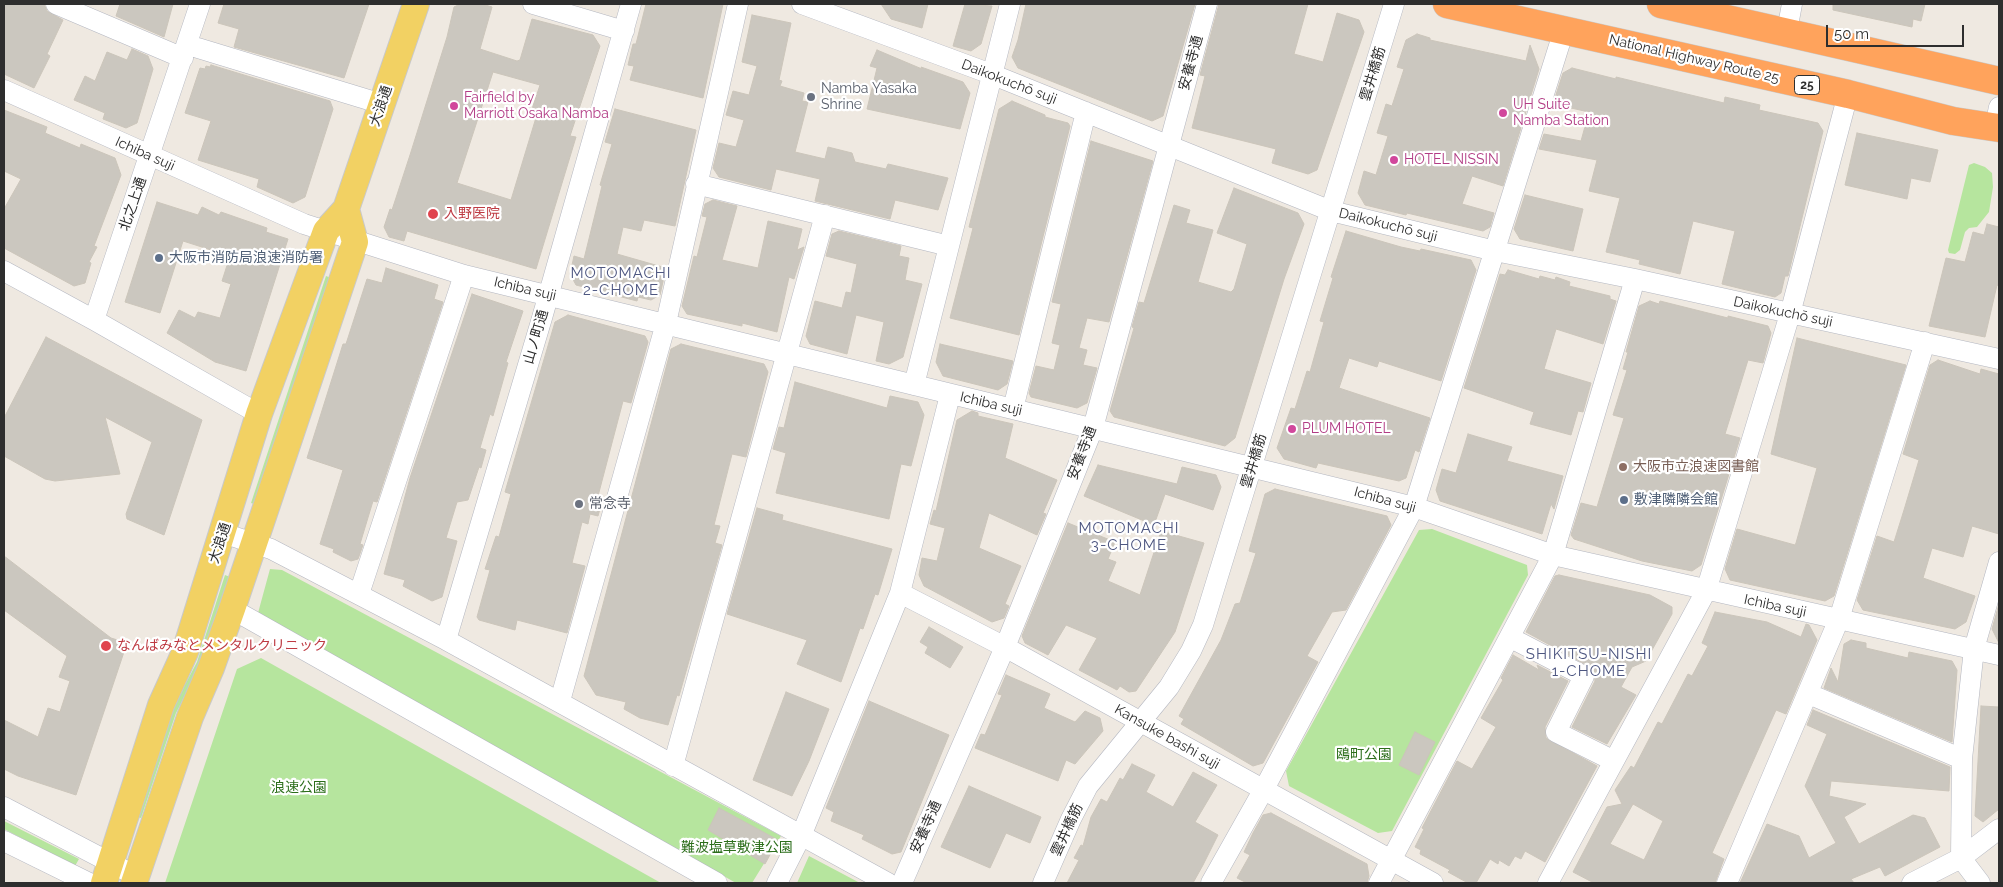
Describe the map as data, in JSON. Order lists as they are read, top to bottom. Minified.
{"streets":{"highway":["National Highway Route 25","25"],"main road":["大浪通"],"street":["安養寺通","雲井橋筋","Daikokuchō suji","Ichiba suji","北之上通","山ノ町通","Kansuke bashi suji"]},"crossings":[["安養寺通","Daikokuchō suji"],["安養寺通","Ichiba suji"],["安養寺通","Kansuke bashi suji"],["雲井橋筋","Daikokuchō suji"],["雲井橋筋","Ichiba suji"],["雲井橋筋","Kansuke bashi suji"],["大浪通","Ichiba suji"],["Ichiba suji","北之上通"],["Ichiba suji","山ノ町通"]],"districts":["MOTOMACHI 2-CHOME","MOTOMACHI 3-CHOME","SHIKITSU-NISHI 1-CHOME"],"parks":["鴎町公園","浪速公園","難波塩草敷津公園"],"places":["Namba Yasaka Shrine","Fairfield by Marriott Osaka Namba","UH Suite Namba Station","HOTEL NISSIN","入野医院","大阪市消防局浪速消防署","PLUM HOTEL","大阪市立浪速図書館","敷津隣隣会館","常念寺","なんばみなとメンタルクリニック"],"scale_bar":"50 m"}
